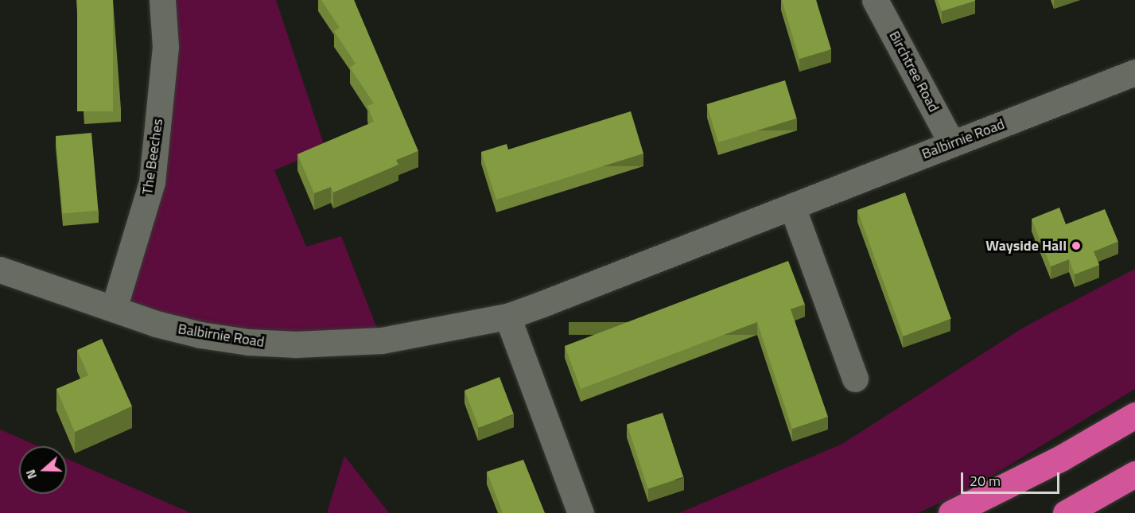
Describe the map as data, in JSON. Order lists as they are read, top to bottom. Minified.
{"streets":{"street":["Birchtree Road","Balbirnie Road","The Beeches"]},"crossings":[["Birchtree Road","Balbirnie Road"],["Balbirnie Road","The Beeches"]],"places":["Wayside Hall"],"scale_bar":"20 m","north":"left"}
